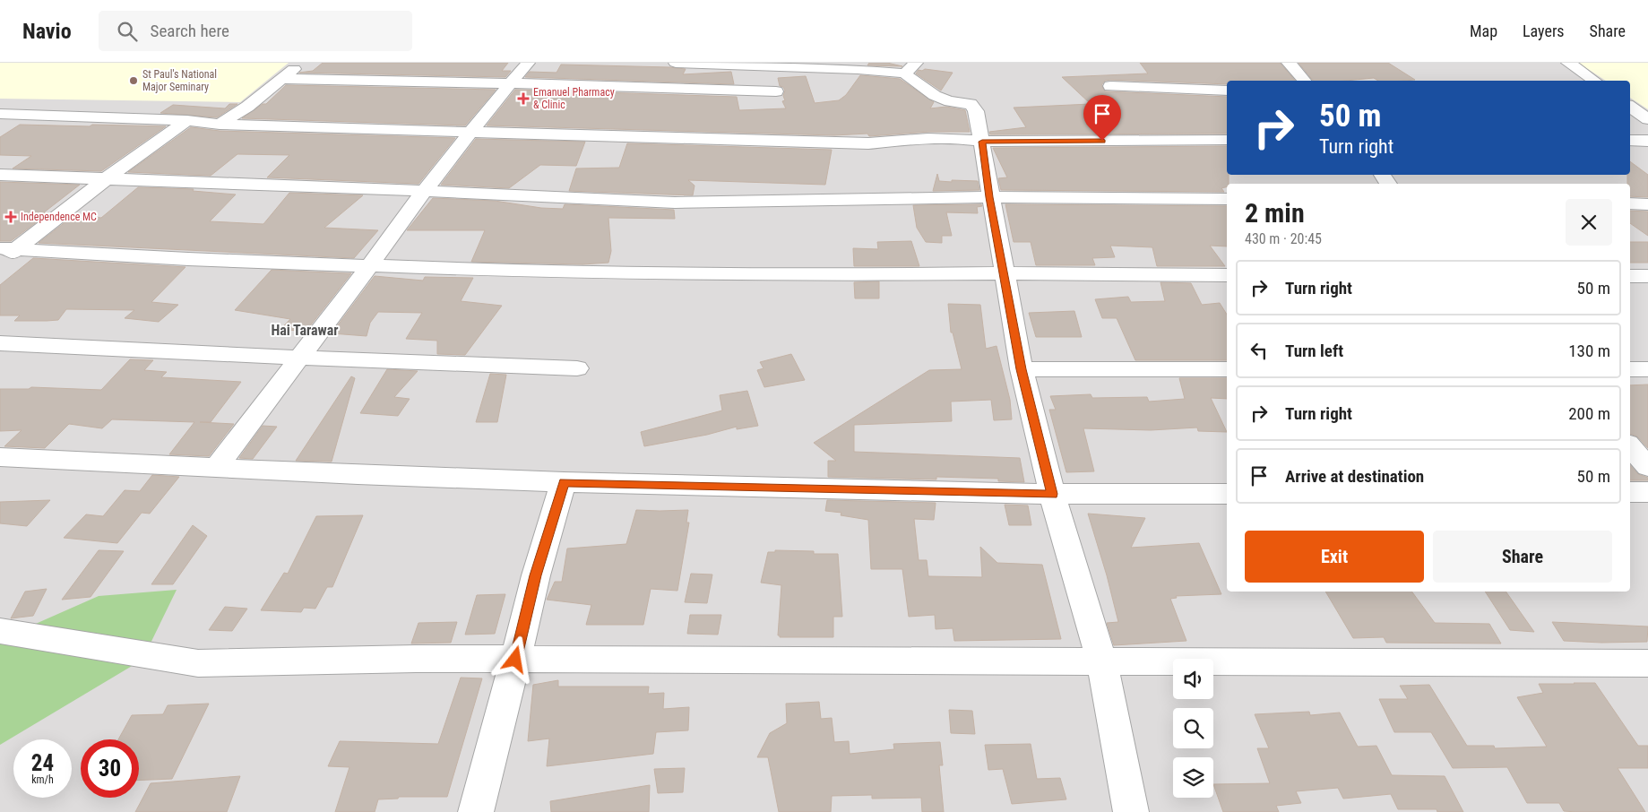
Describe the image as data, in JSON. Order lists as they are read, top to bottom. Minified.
{"districts":["Hai Tarawar"],"places":{"other":["St Paul's National Major Seminary"],"health":["Emanuel Pharmacy & Clinic","Independence MC"]},"page":{"header":"Navio","search":"Search here","nav":["Map","Layers","Share"],"turn":["50 m","Turn right"],"heading":["2 min","430 m · 20:45"],"list":[{"name":"Turn right","value":"50 m"},{"name":"Turn left","value":"130 m"},{"name":"Turn right","value":"200 m"},{"name":"Arrive at destination","value":"50 m"}],"buttons":["Exit","Share"],"speed":"24 km/h","limit":"30"}}
